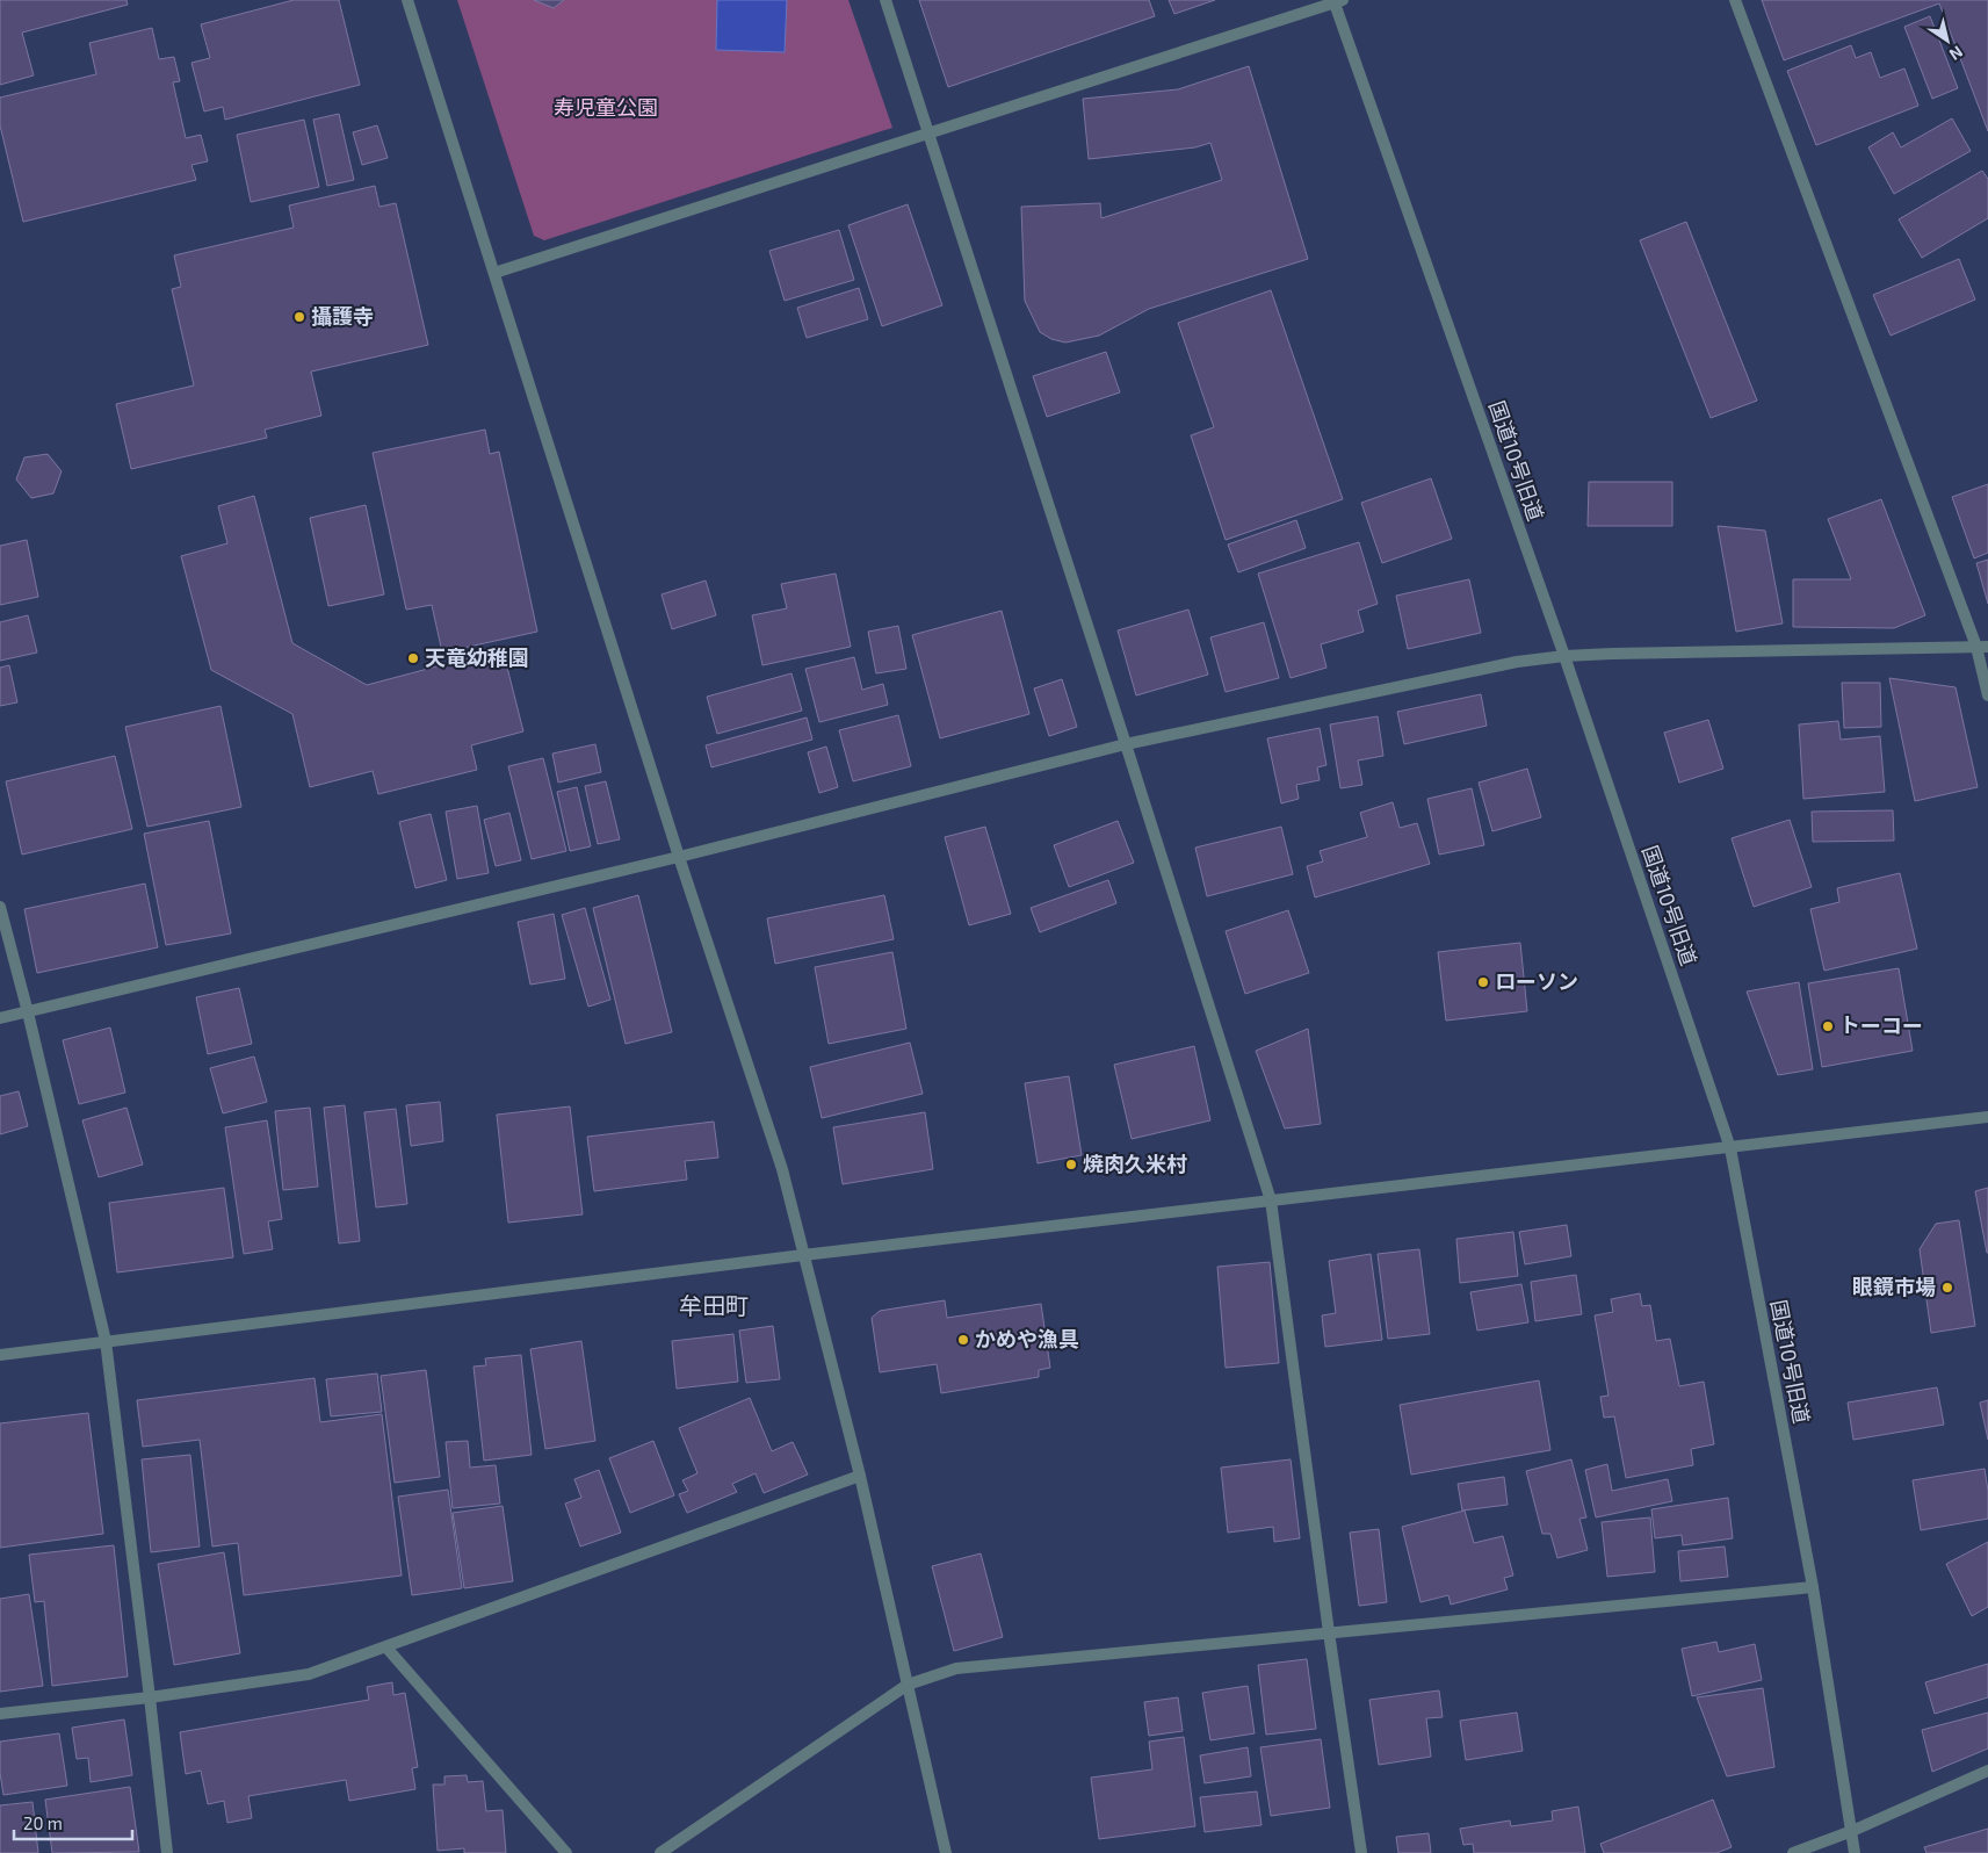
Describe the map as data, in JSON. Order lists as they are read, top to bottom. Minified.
{"streets":{"street":["国道10号旧道"]},"districts":["牟田町"],"parks":["寿児童公園"],"places":["攝護寺","天竜幼稚園","ローソン","トーコー","焼肉久米村","眼鏡市場","かめや漁具"],"scale_bar":"20 m","north":"bottom right"}
